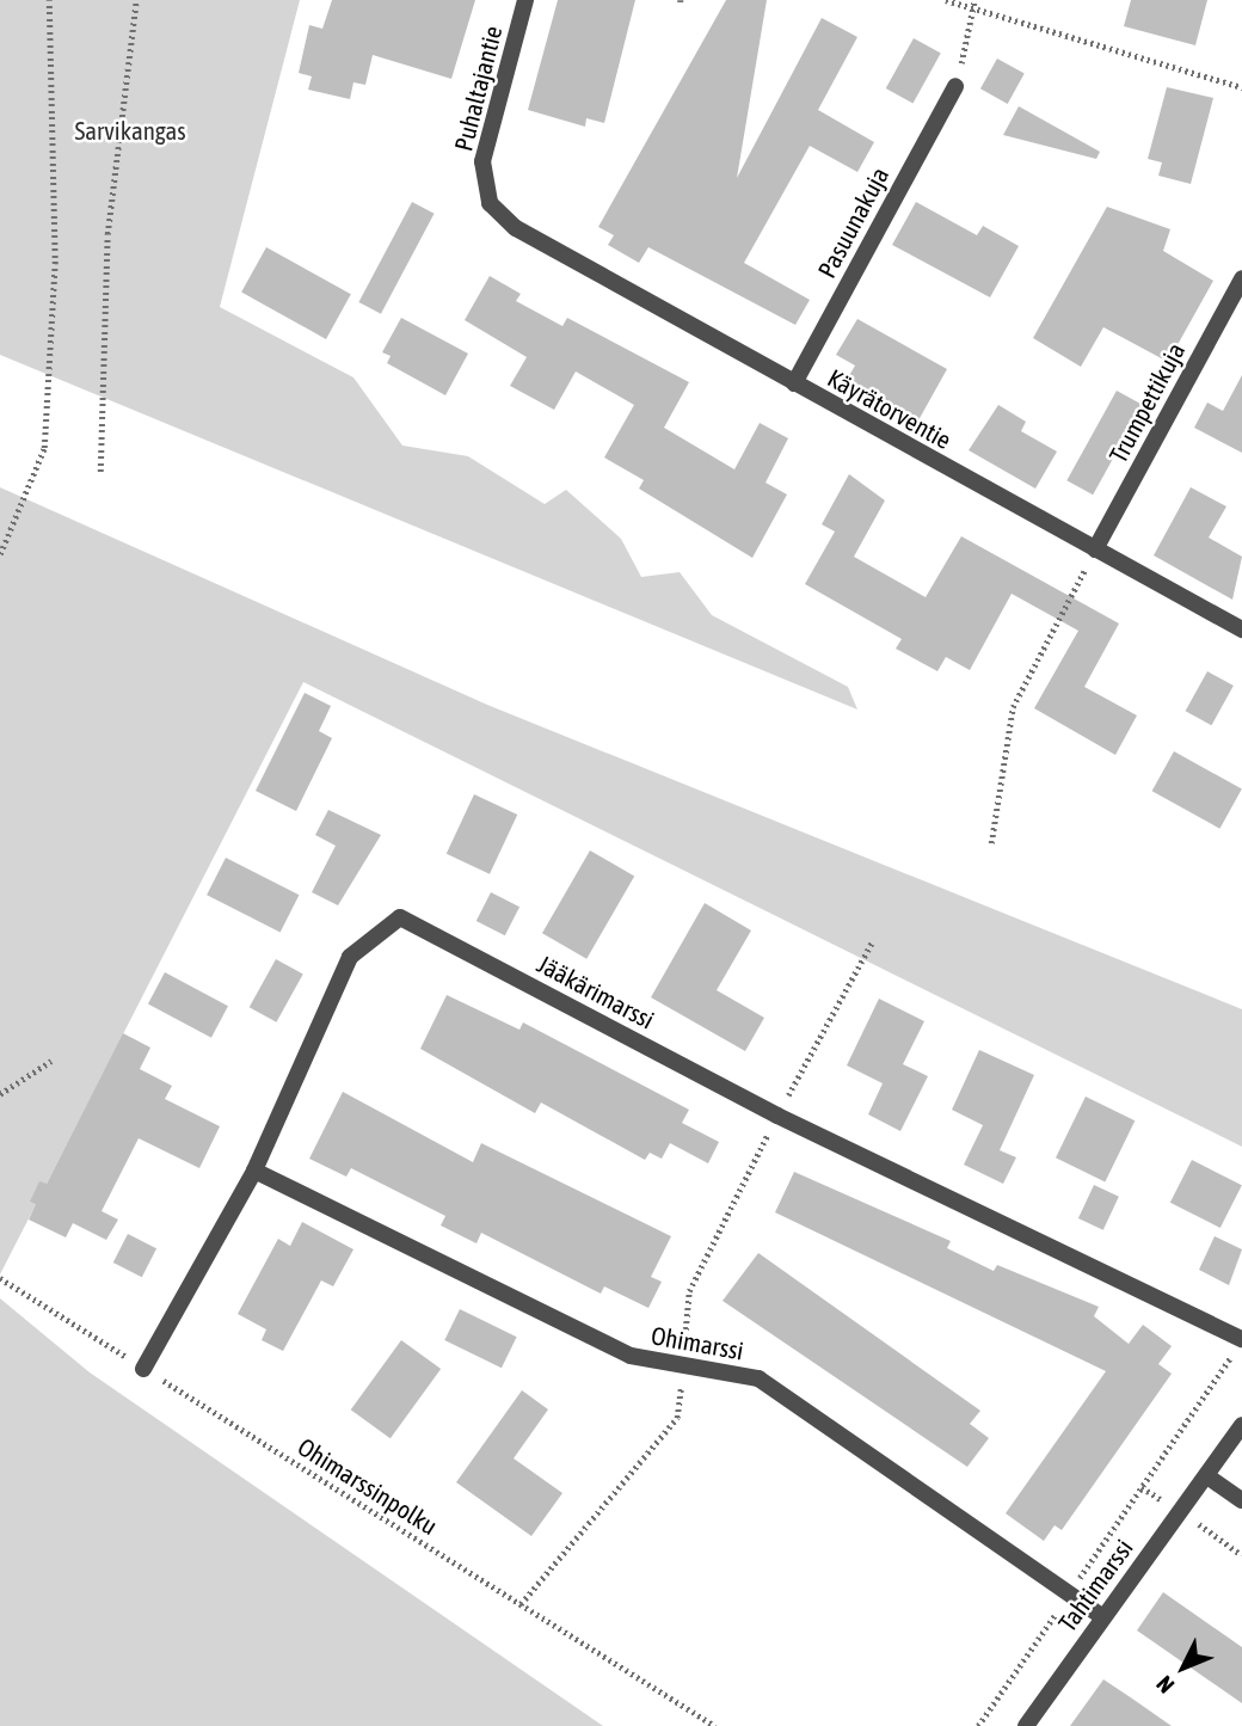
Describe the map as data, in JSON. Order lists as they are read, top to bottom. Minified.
{"streets":{"street":["Puhaltajantie","Pasuunakuja","Trumpettikuja","Käyrätorventie","Jääkärimarssi","Ohimarssi","Tahtimarssi"],"path":["Ohimarssinpolku"]},"crossings":[["Puhaltajantie","Käyrätorventie"],["Pasuunakuja","Käyrätorventie"],["Trumpettikuja","Käyrätorventie"],["Jääkärimarssi","Ohimarssi"],["Jääkärimarssi","Ohimarssinpolku"],["Ohimarssi","Tahtimarssi"]],"parks":["Sarvikangas"],"north":"bottom left"}
